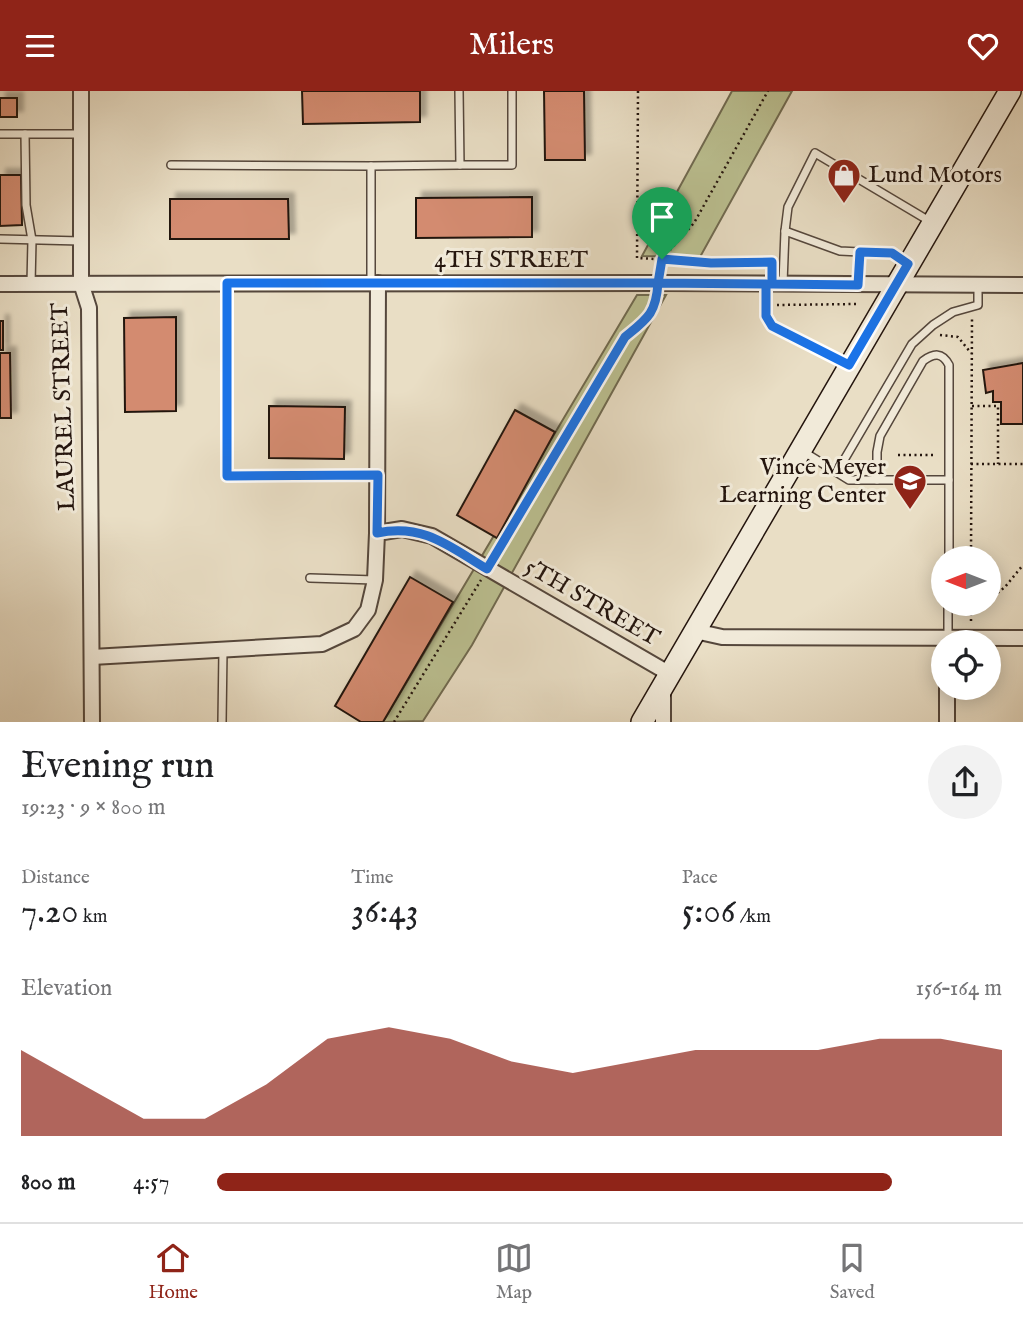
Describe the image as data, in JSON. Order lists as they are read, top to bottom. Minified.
{"streets":{"street":["4TH STREET","LAUREL STREET","5TH STREET"]},"crossings":[["4TH STREET","LAUREL STREET"]],"places":{"shop":["Lund Motors"],"school or university":["Vince Meyer Learning Center"]},"north":"left","page":{"header":"Milers","heading":["Evening run","19:23 · 9 × 800 m"],"stats":[["Distance","7.20 km"],["Time","36:43"],["Pace","5:06 /km"]],"chart":["Elevation","156–164 m"],"list":[{"name":"800 m","note":"4:57"}],"tabs":["Home","Map","Saved"]}}
